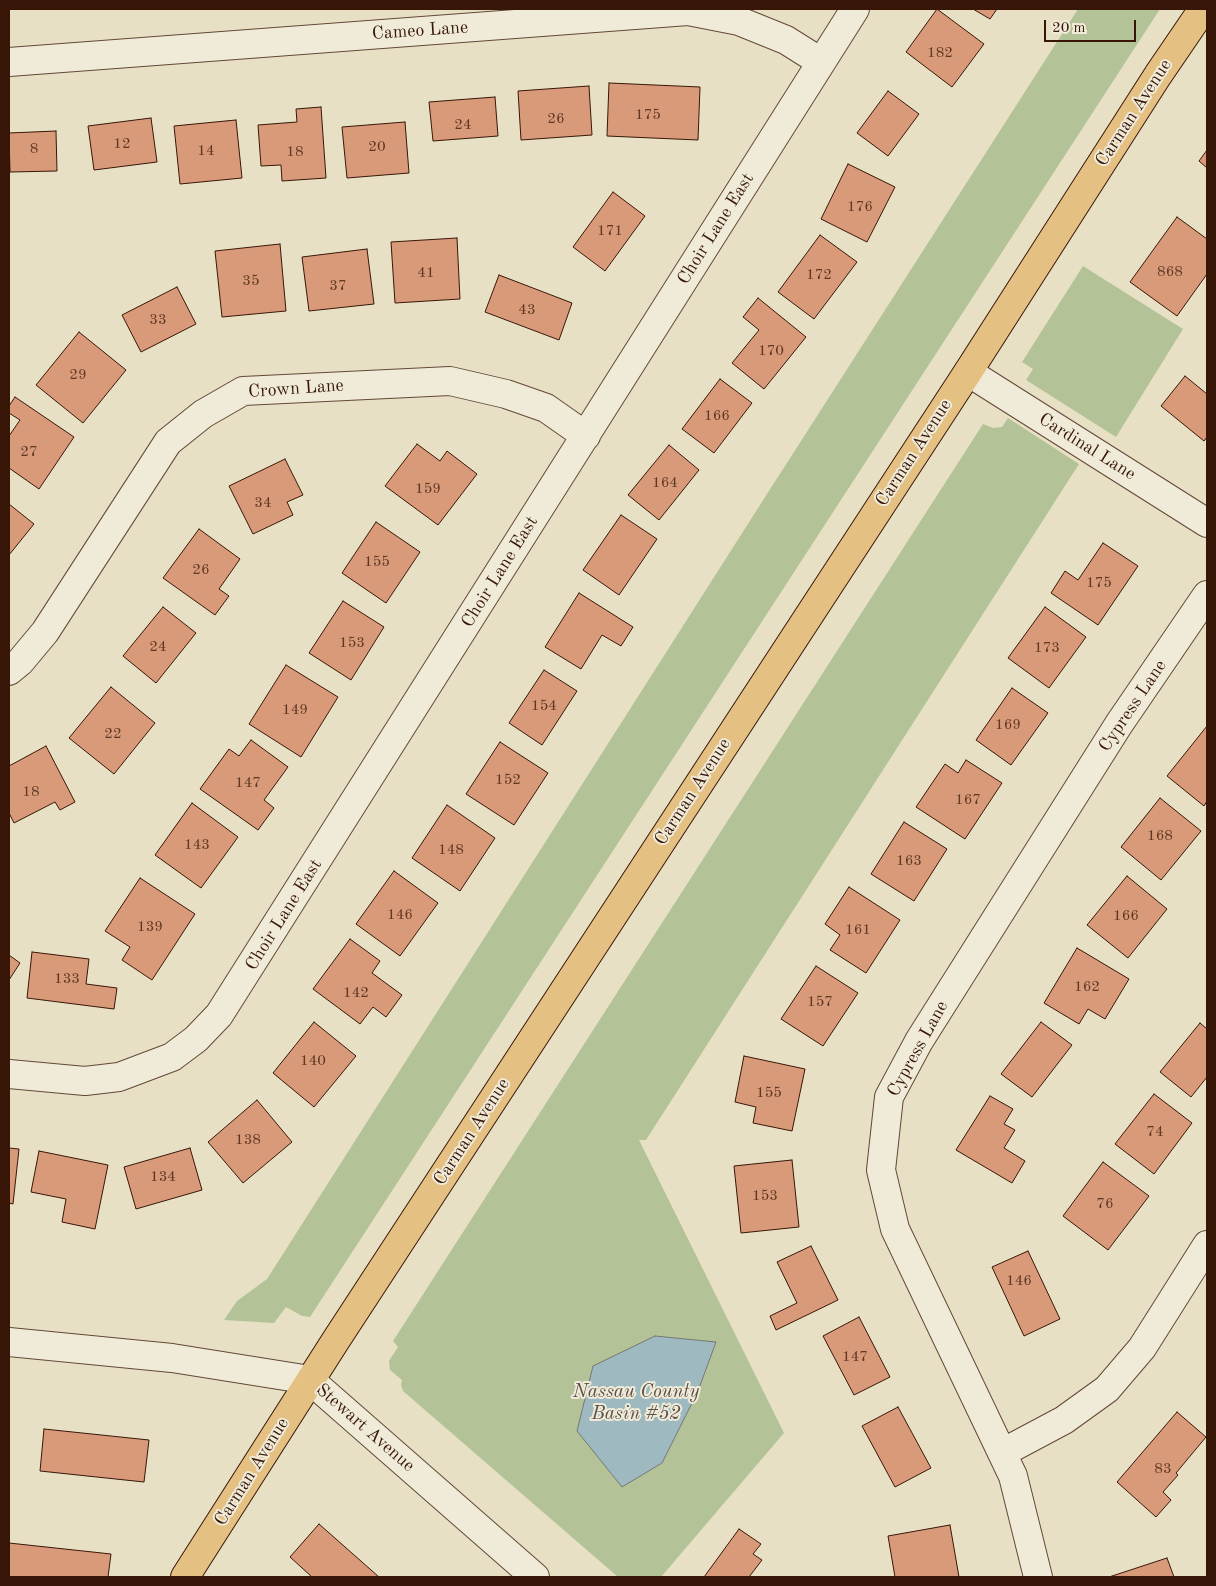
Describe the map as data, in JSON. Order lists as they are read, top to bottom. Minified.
{"streets":{"main road":["Carman Avenue"],"street":["Cameo Lane","Choir Lane East","Crown Lane","Cardinal Lane","Cypress Lane","Stewart Avenue"]},"crossings":[["Cameo Lane","Choir Lane East"],["Carman Avenue","Cardinal Lane"],["Carman Avenue","Stewart Avenue"],["Choir Lane East","Crown Lane"]],"water":["Nassau County Basin #52"],"house_numbers":["182","175","26","24","12","20","8","14","18","176","171","868","41","172","35","37","43","33","170","29","166","27","164","159","34","155","26","175","153","24","173","154","149","169","22","152","147","18","167","168","143","148","163","146","166","139","161","133","162","142","157","140","155","74","138","134","153","76","146","147","83"],"scale_bar":"20 m"}
